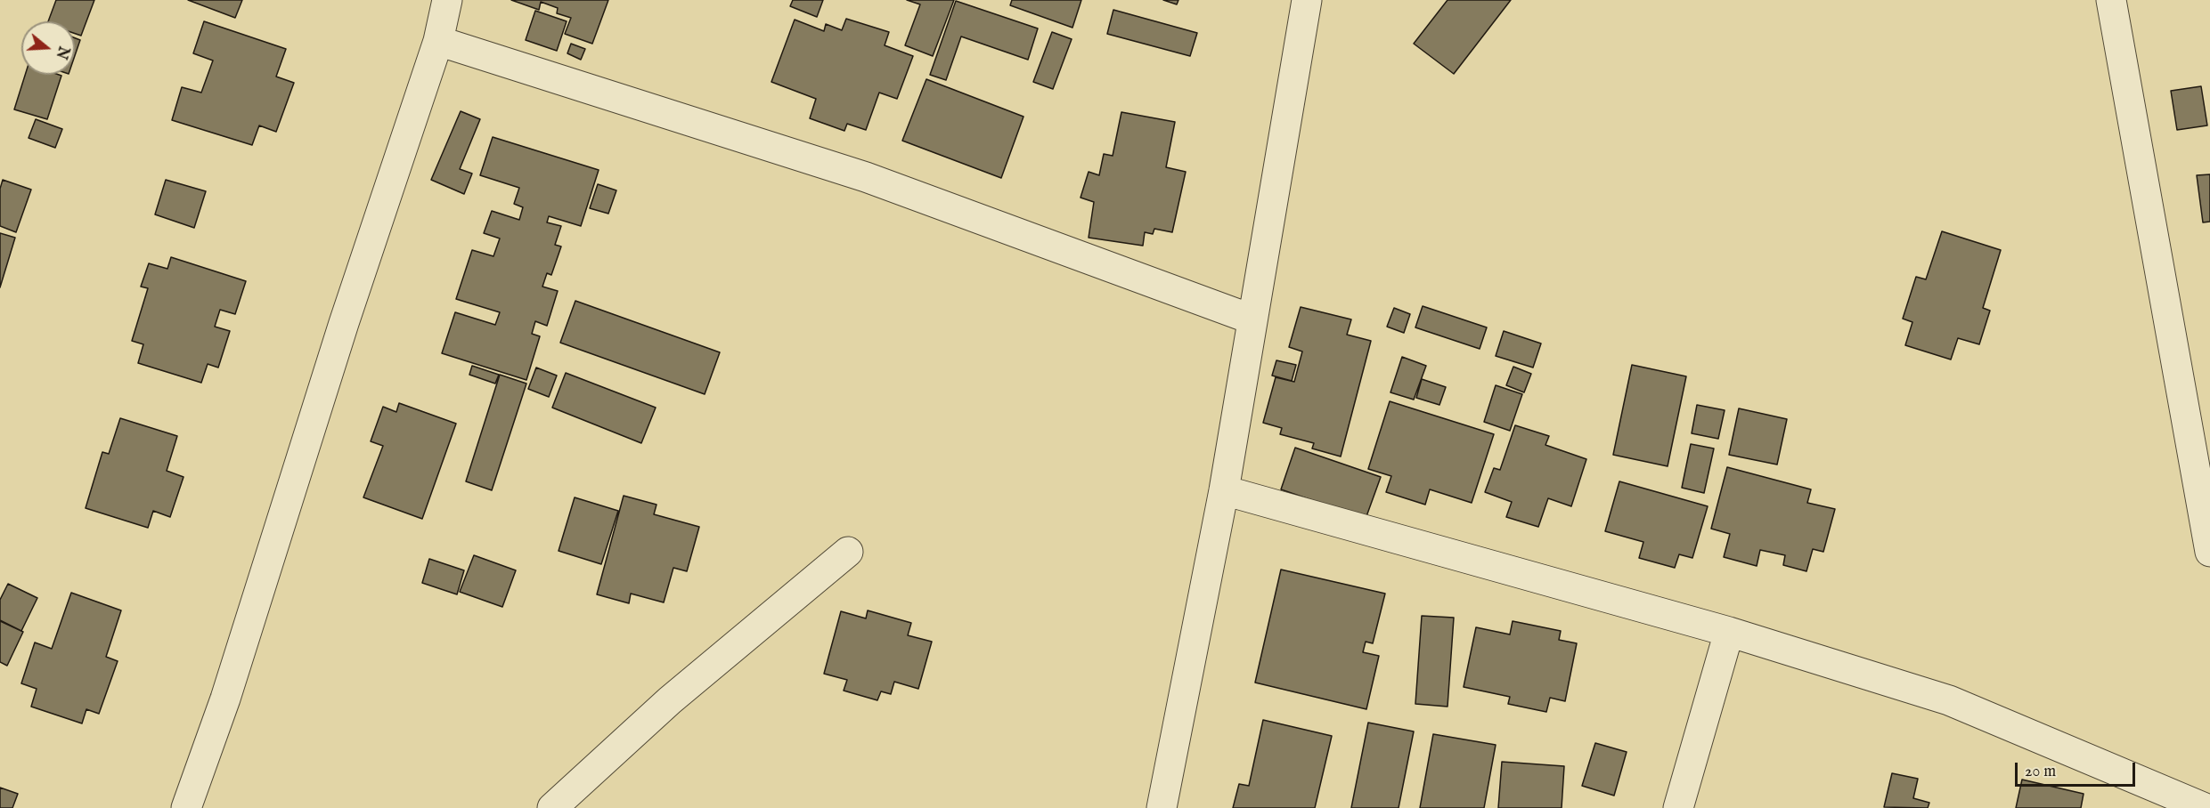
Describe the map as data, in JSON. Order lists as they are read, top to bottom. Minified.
{"scale_bar":"20 m","north":"right"}
